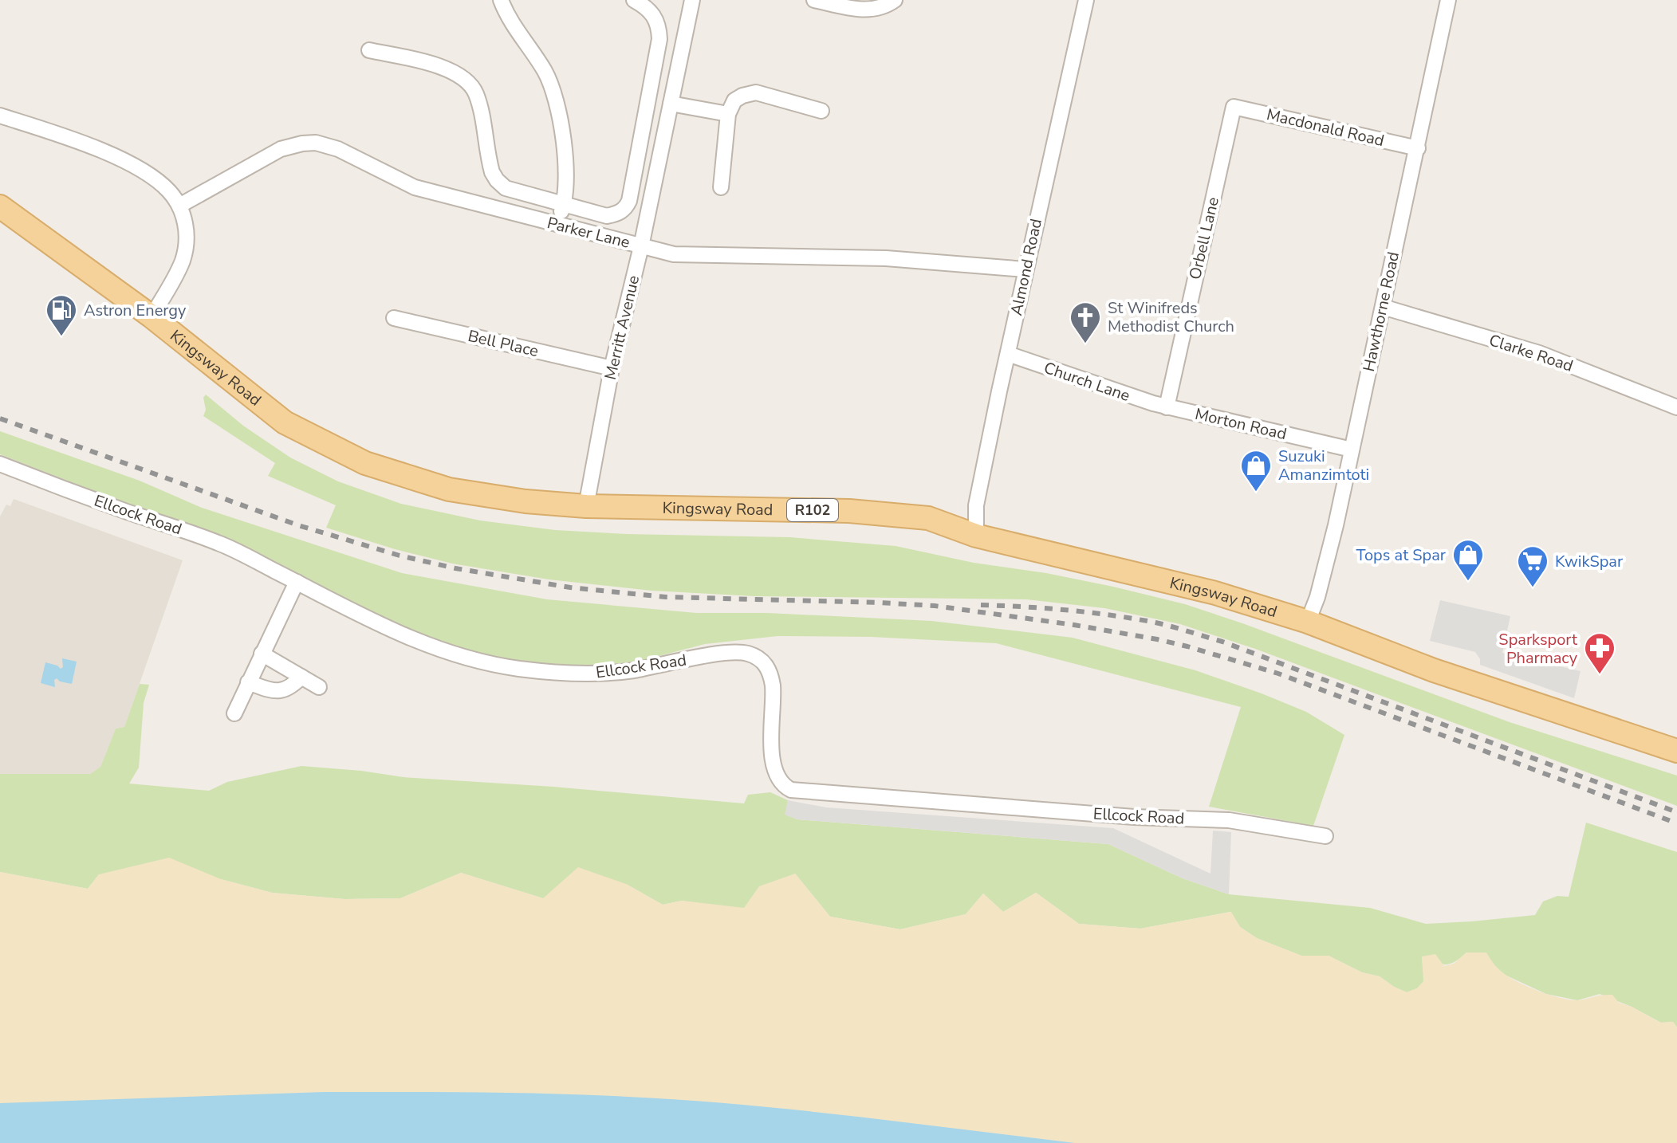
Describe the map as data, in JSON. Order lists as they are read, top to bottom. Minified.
{"streets":{"main road":["Kingsway Road","R102"],"street":["Macdonald Road","Parker Lane","Orbell Lane","Almond Road","Hawthorne Road","Merritt Avenue","Bell Place","Clarke Road","Church Lane","Morton Road","Ellcock Road"]},"crossings":[["Macdonald Road","Orbell Lane"],["Macdonald Road","Hawthorne Road"],["Parker Lane","Almond Road"],["Parker Lane","Merritt Avenue"],["Orbell Lane","Church Lane"],["Orbell Lane","Morton Road"],["Almond Road","Kingsway Road"],["Almond Road","Church Lane"],["Hawthorne Road","Clarke Road"],["Hawthorne Road","Kingsway Road"],["Hawthorne Road","Morton Road"],["Merritt Avenue","Bell Place"],["Merritt Avenue","Kingsway Road"],["Church Lane","Morton Road"]],"places":{"fuel station":["Astron Energy"],"church":["St Winifreds Methodist Church"],"shop":["Suzuki Amanzimtoti","Tops at Spar"],"supermarket":["KwikSpar"],"pharmacy":["Sparksport Pharmacy"]}}
